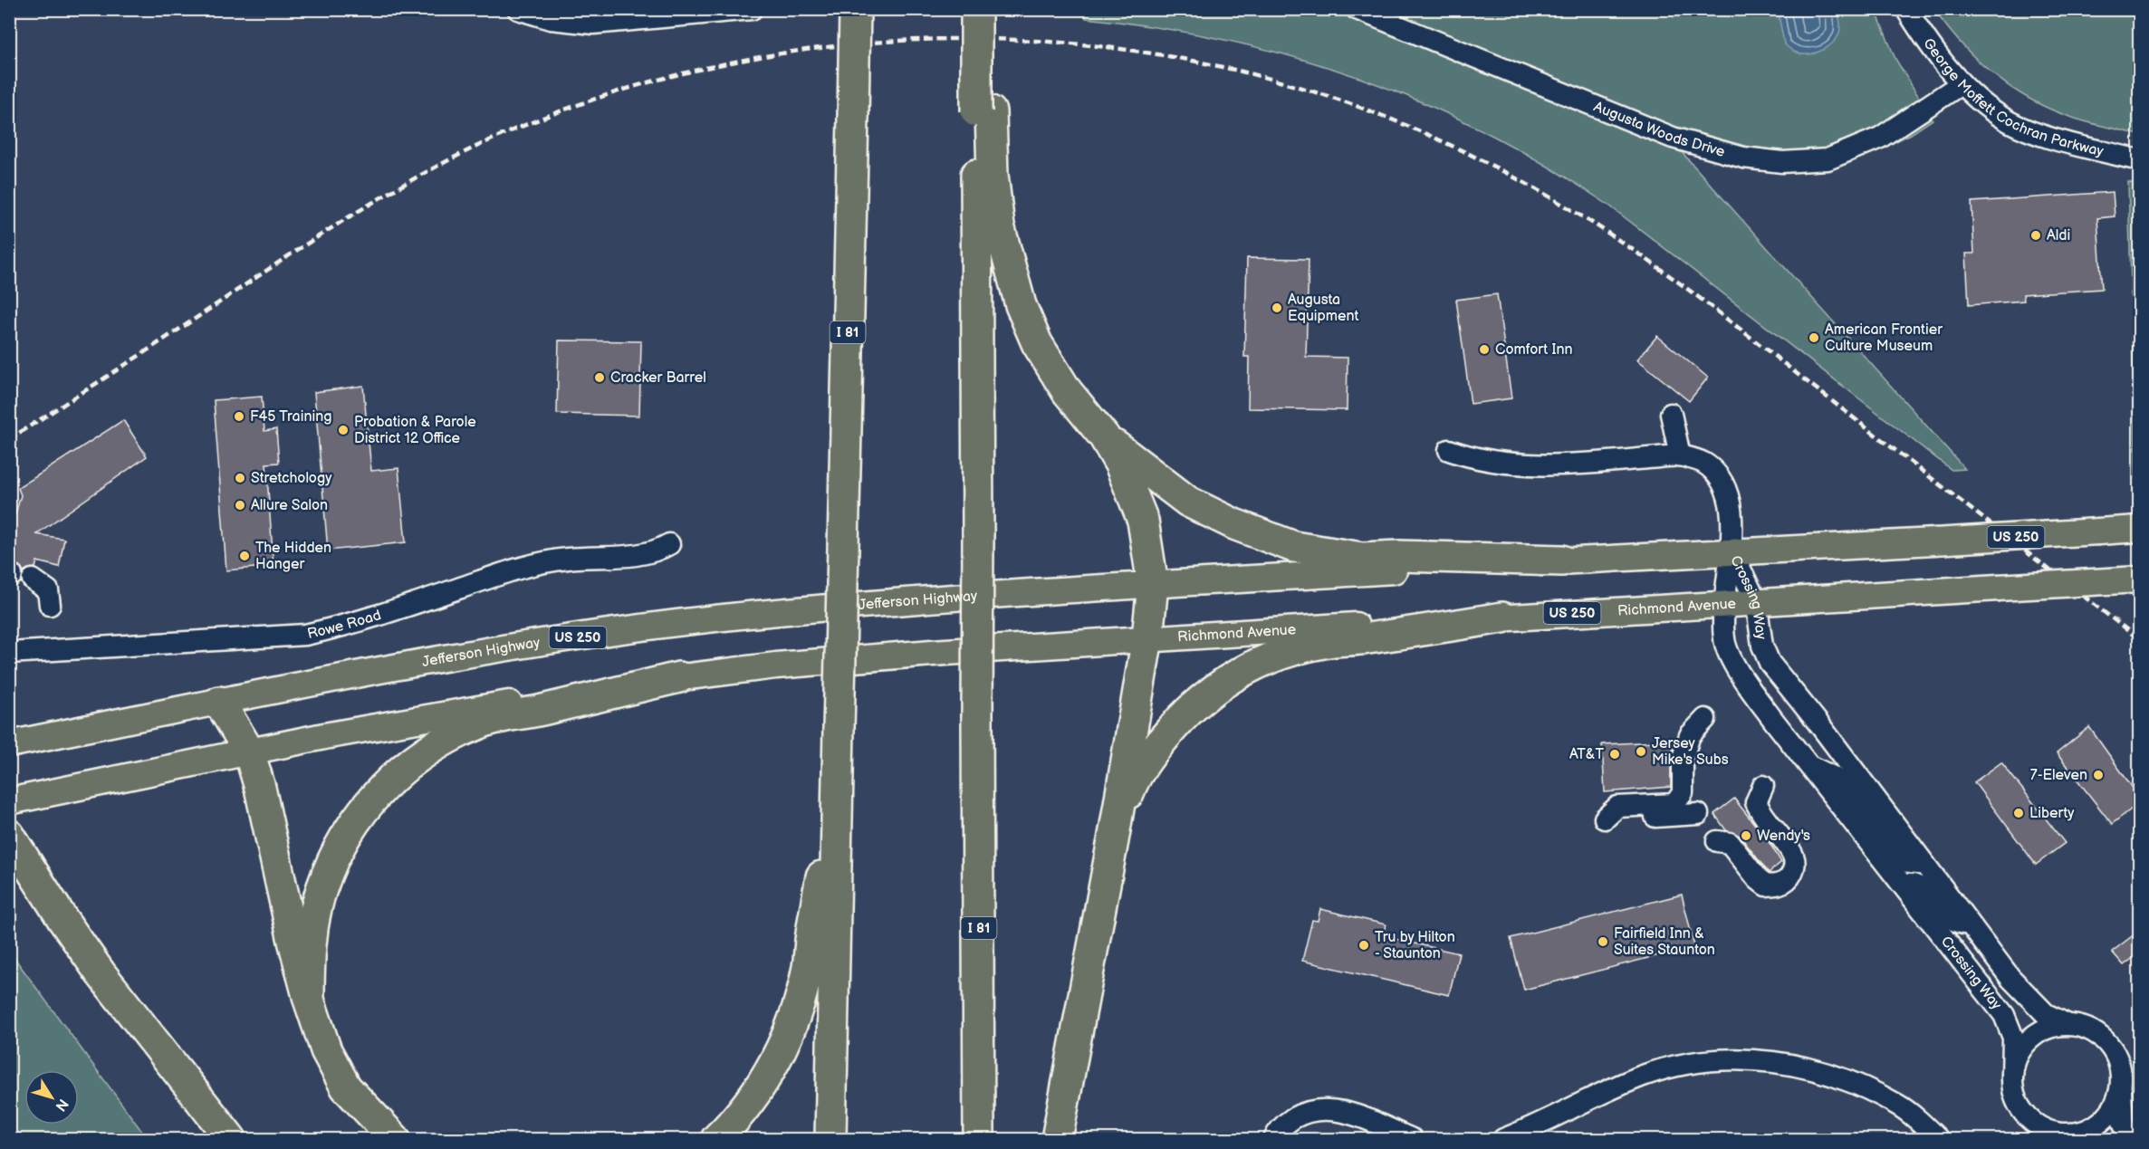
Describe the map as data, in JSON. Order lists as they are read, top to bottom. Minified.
{"streets":{"highway":["I 81"],"main road":["US 250","Jefferson Highway","Richmond Avenue"],"street":["George Moffett Cochran Parkway","Augusta Woods Drive","Crossing Way","Rowe Road"]},"crossings":[["George Moffett Cochran Parkway","Augusta Woods Drive"],["US 250","Crossing Way"],["US 250","Jefferson Highway"],["US 250","Richmond Avenue"],["Crossing Way","Richmond Avenue"]],"places":["Aldi","Augusta Equipment","American Frontier Culture Museum","Comfort Inn","Cracker Barrel","F45 Training","Probation & Parole District 12 Office","Stretchology","Allure Salon","The Hidden Hanger","Jersey Mike's Subs","AT&T","7-Eleven","Liberty","Wendy's","Fairfield Inn & Suites Staunton","Tru by Hilton - Staunton"],"north":"bottom right"}
